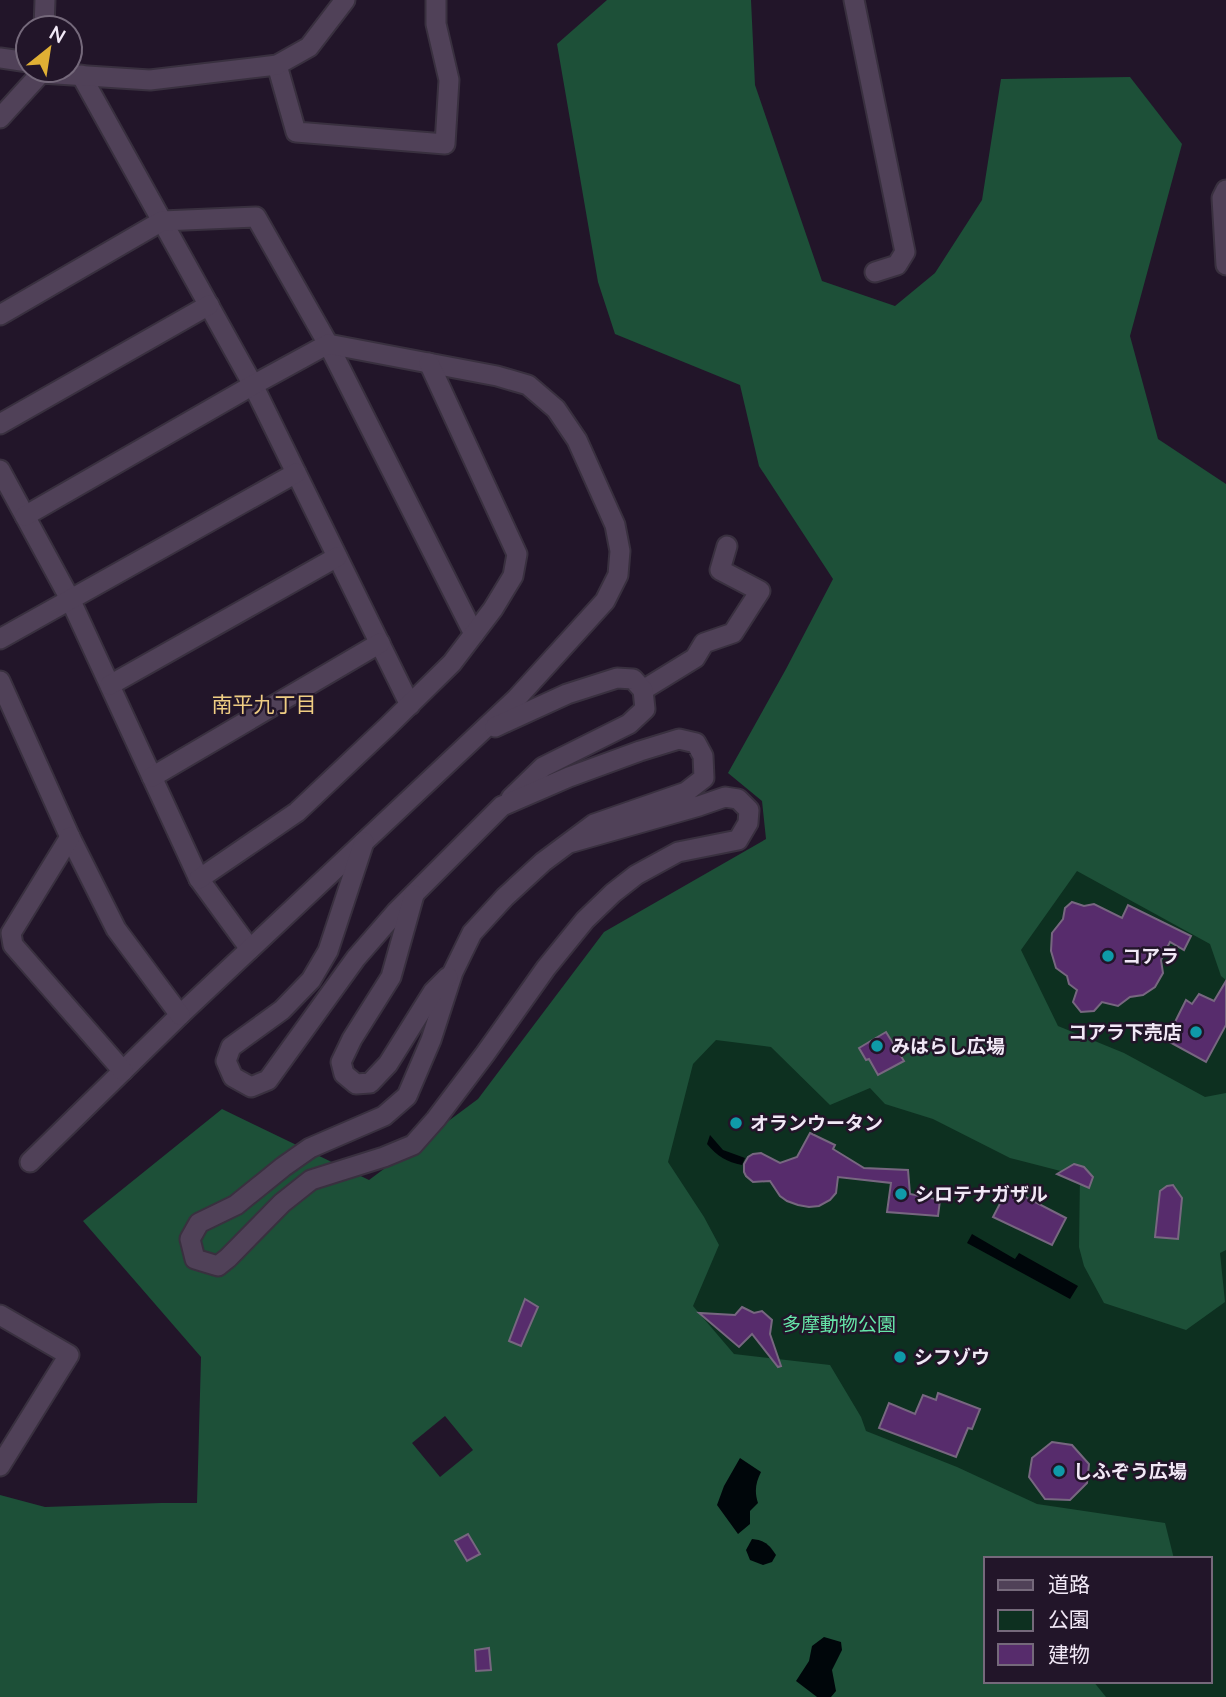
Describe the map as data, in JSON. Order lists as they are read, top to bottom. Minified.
{"districts":["南平九丁目"],"parks":["多摩動物公園"],"places":["コアラ","コアラ下売店","みはらし広場","オランウータン","シロテナガザル","シフゾウ","しふぞう広場"],"legend":["道路","公園","建物"],"north":"top right"}
